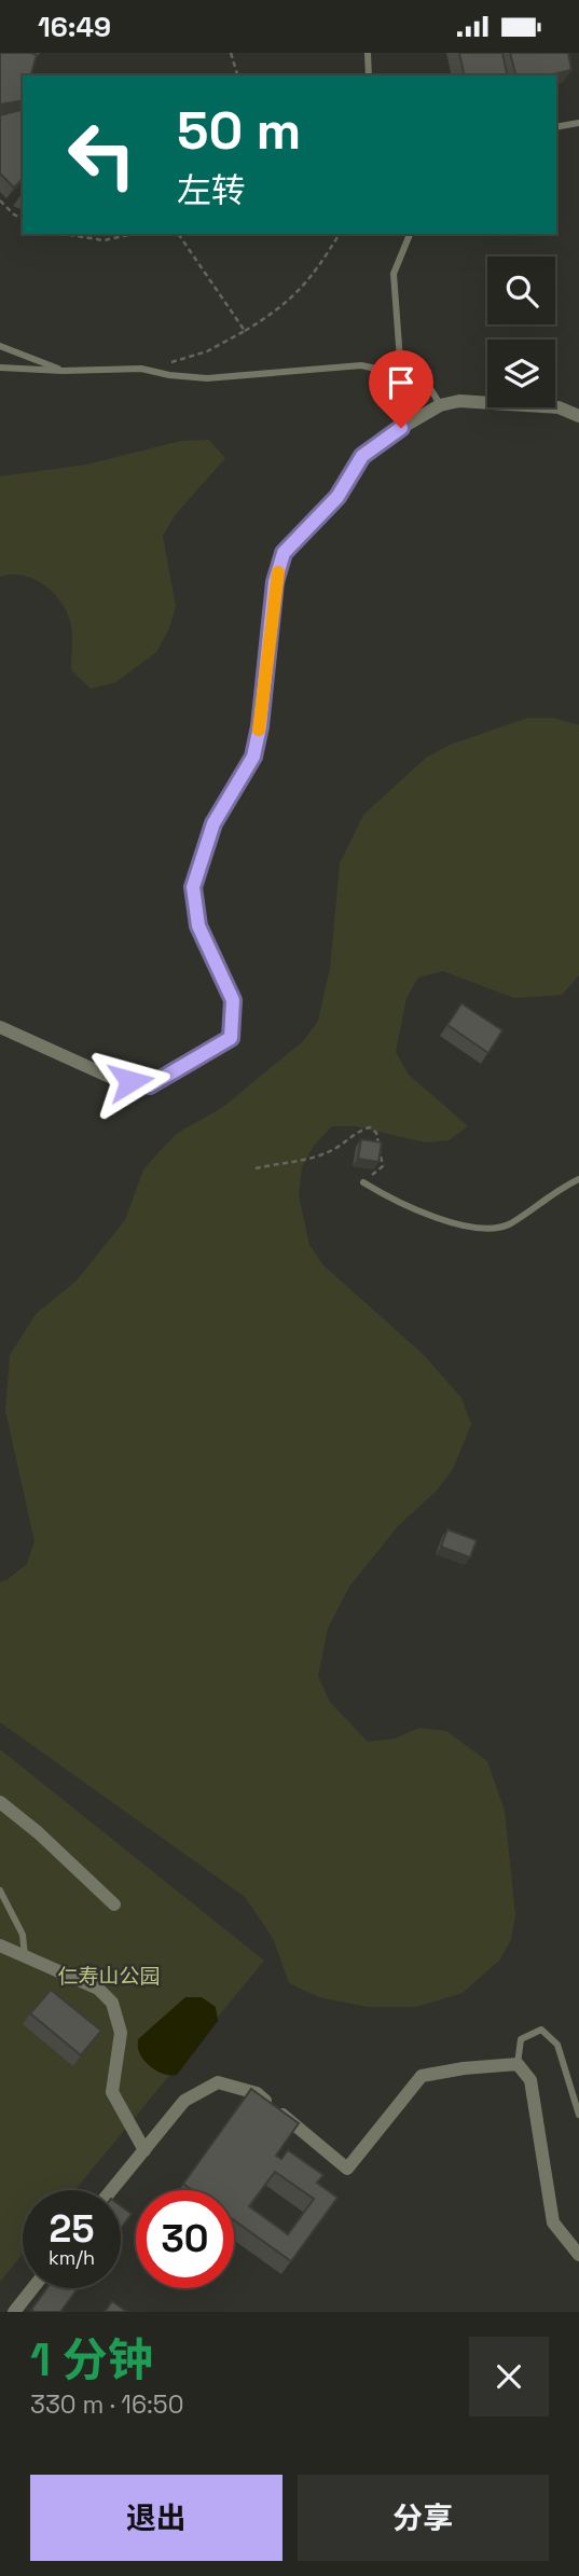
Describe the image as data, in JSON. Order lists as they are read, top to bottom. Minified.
{"parks":["仁寿山公园"],"page":{"status":"16:49","turn":["50 m","左转"],"speed":"25 km/h","limit":"30","heading":["1 分钟","330 m · 16:50"],"buttons":["退出","分享"]}}
